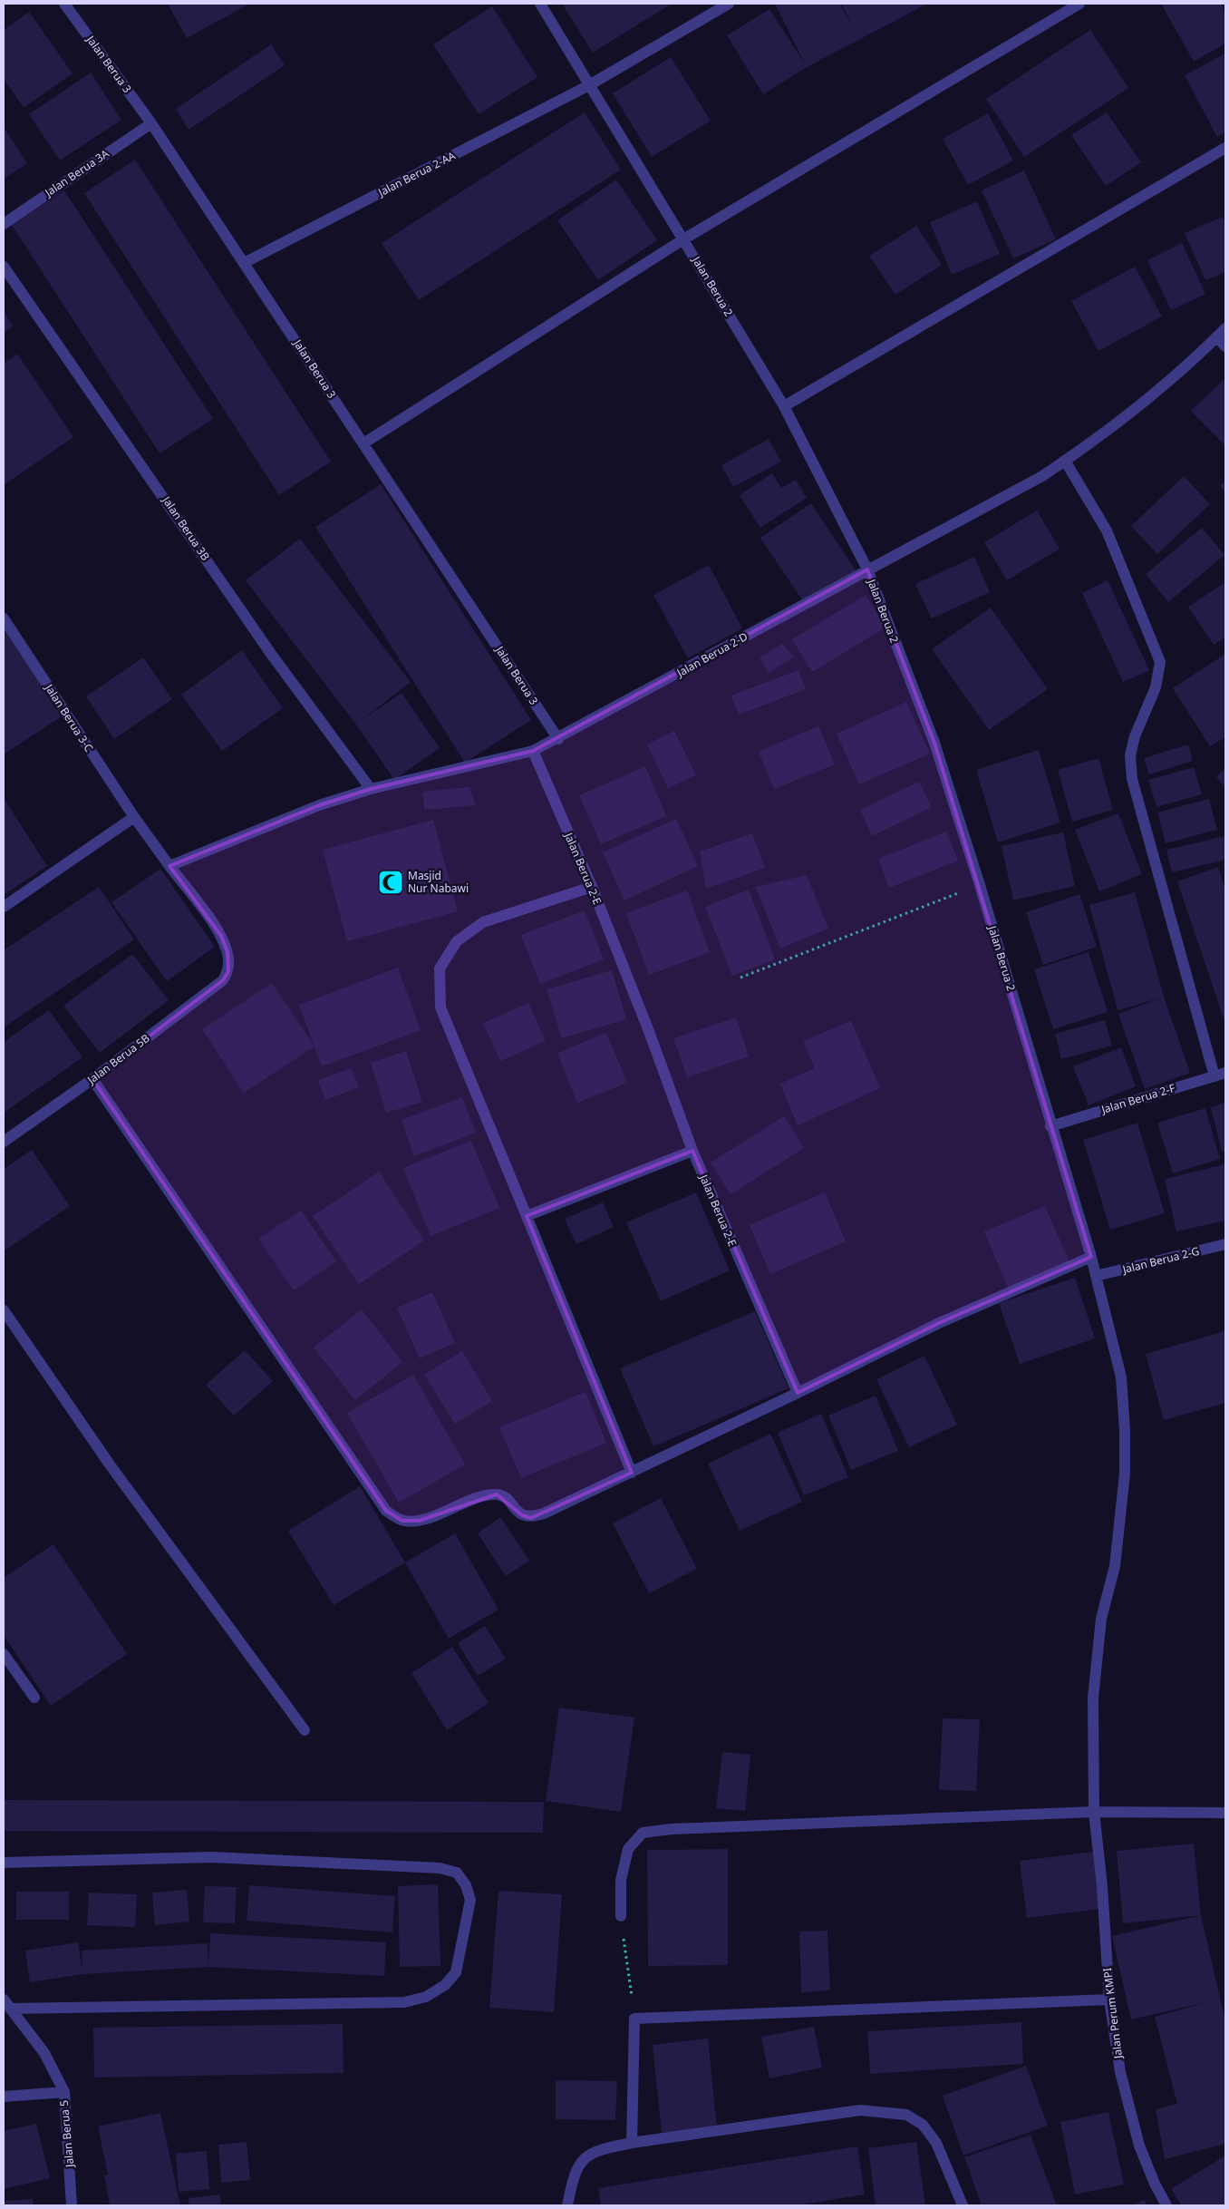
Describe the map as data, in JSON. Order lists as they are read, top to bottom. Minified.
{"streets":{"street":["Jalan Berua 3","Jalan Berua 3A","Jalan Berua 2-AA","Jalan Berua 2","Jalan Berua 3B","Jalan Berua 2-D","Jalan Berua 3-C","Jalan Berua 2-E","Jalan Berua 5B","Jalan Berua 2-F","Jalan Berua 2-G","Jalan Perum KMPI","Jalan Berua 5"]},"crossings":[["Jalan Berua 3","Jalan Berua 3A"],["Jalan Berua 3","Jalan Berua 2-AA"],["Jalan Berua 3","Jalan Berua 2-D"],["Jalan Berua 2-AA","Jalan Berua 2"],["Jalan Berua 2","Jalan Berua 2-D"],["Jalan Berua 2","Jalan Berua 2-F"],["Jalan Berua 2","Jalan Berua 2-G"],["Jalan Berua 2","Jalan Perum KMPI"],["Jalan Berua 3-C","Jalan Berua 5B"],["Jalan Berua 2-G","Jalan Perum KMPI"]],"places":{"mosque":["Masjid Nur Nabawi"]}}
